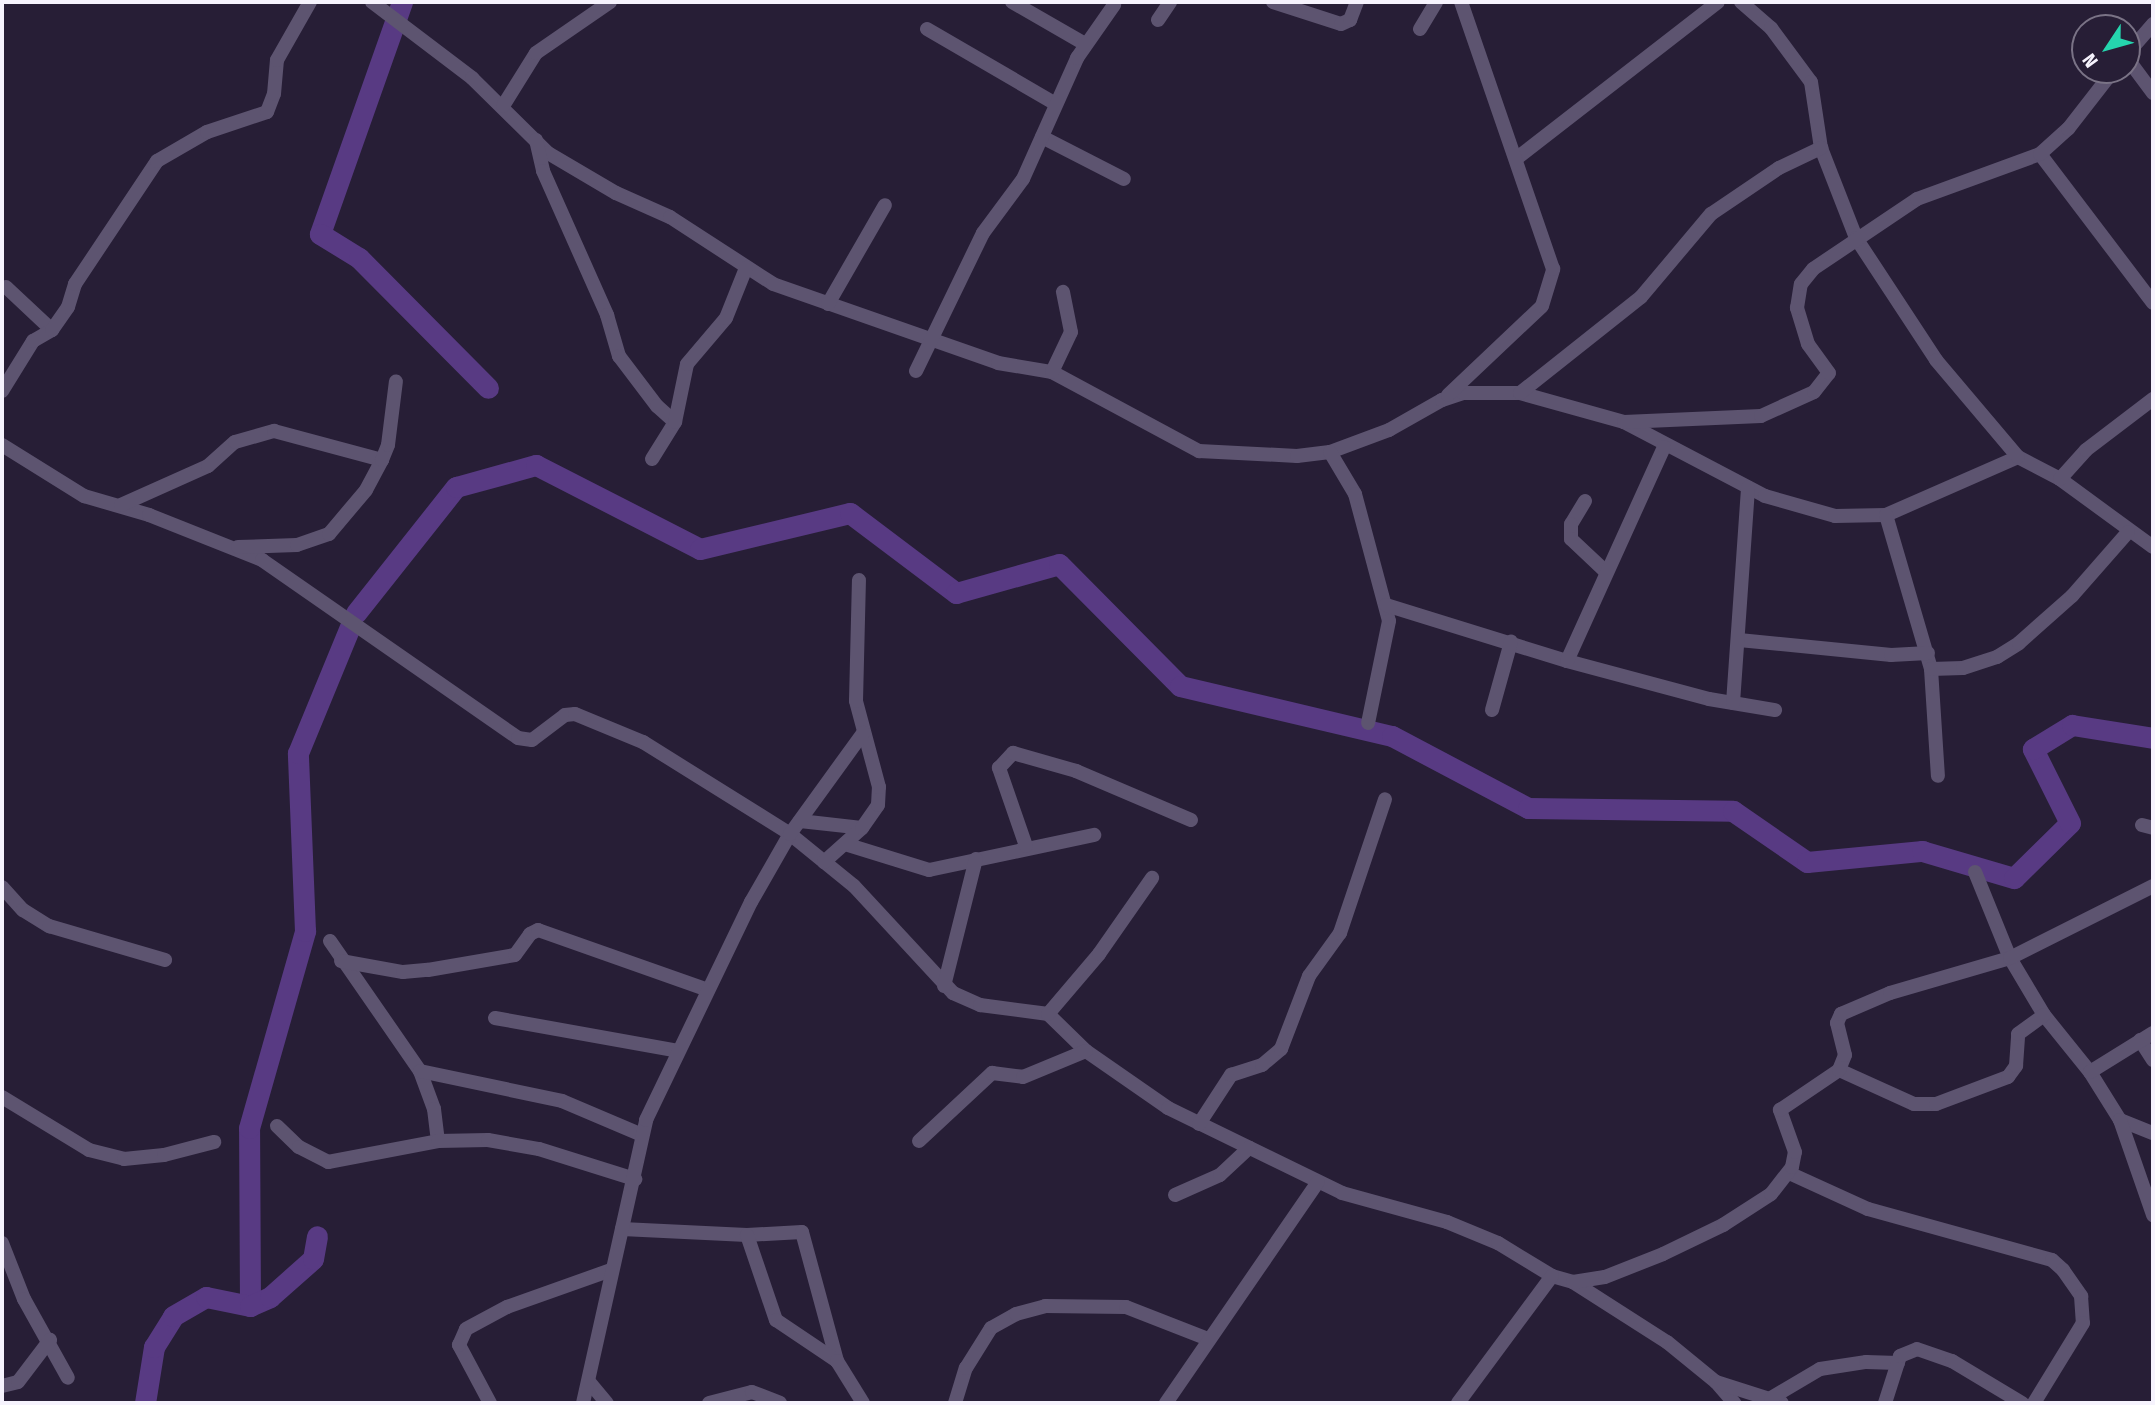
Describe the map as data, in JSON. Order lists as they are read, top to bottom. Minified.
{"north":"bottom left"}
